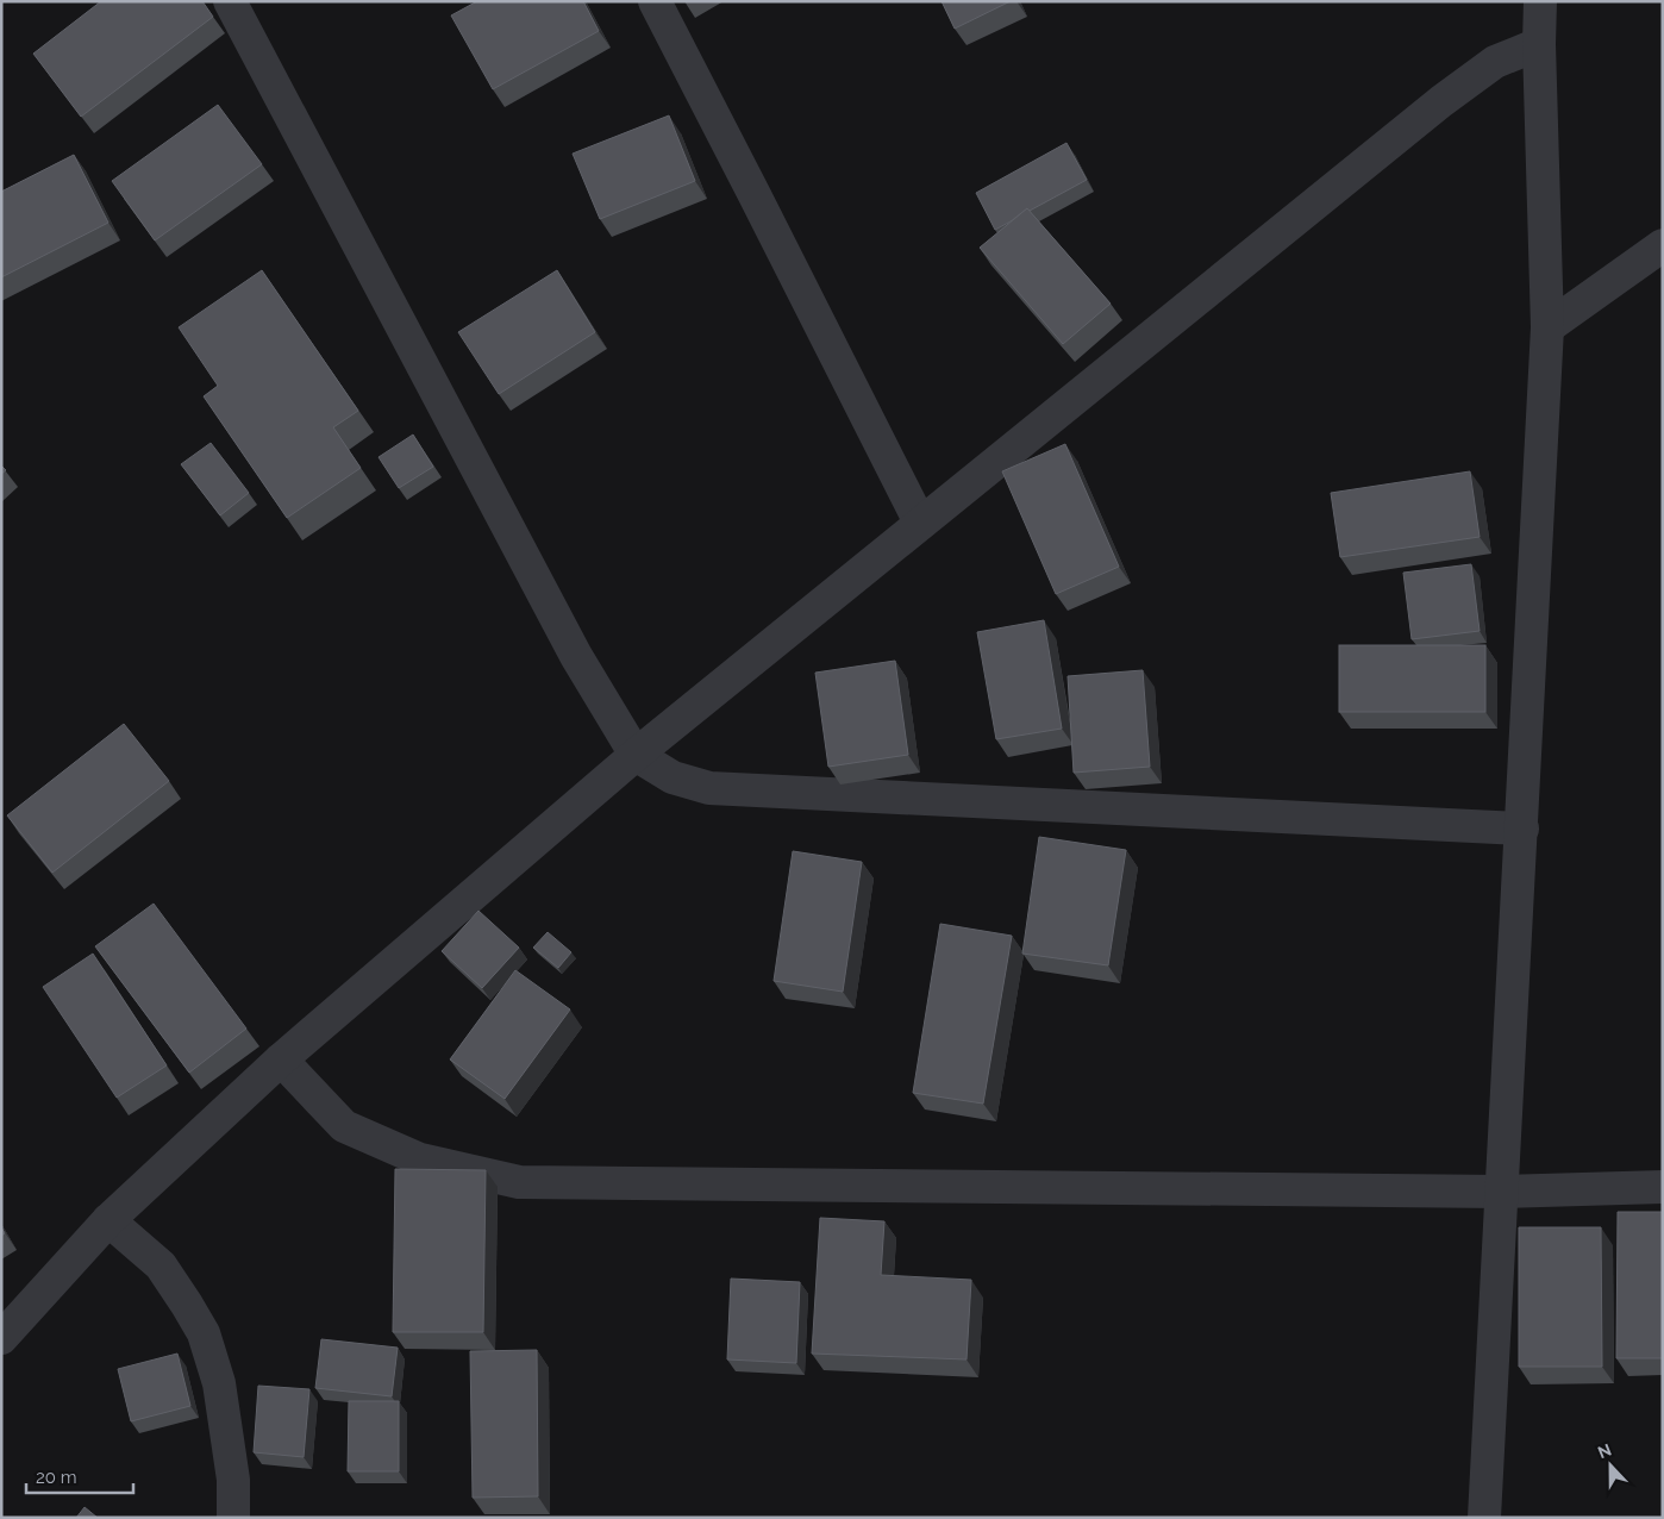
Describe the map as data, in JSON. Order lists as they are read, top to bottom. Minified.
{"scale_bar":"20 m","north":"top"}
